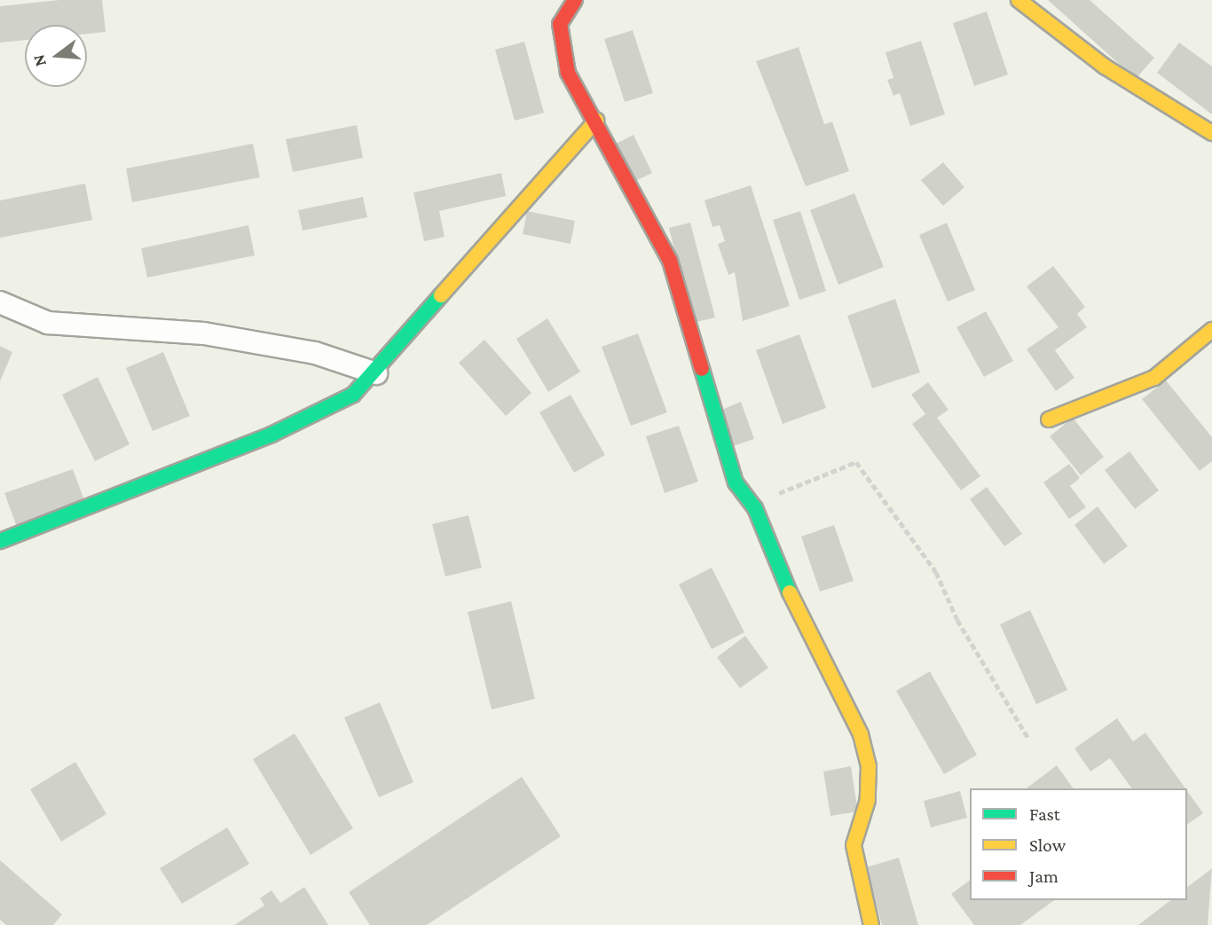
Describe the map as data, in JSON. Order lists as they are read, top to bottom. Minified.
{"legend":["Fast","Slow","Jam"],"north":"left"}
